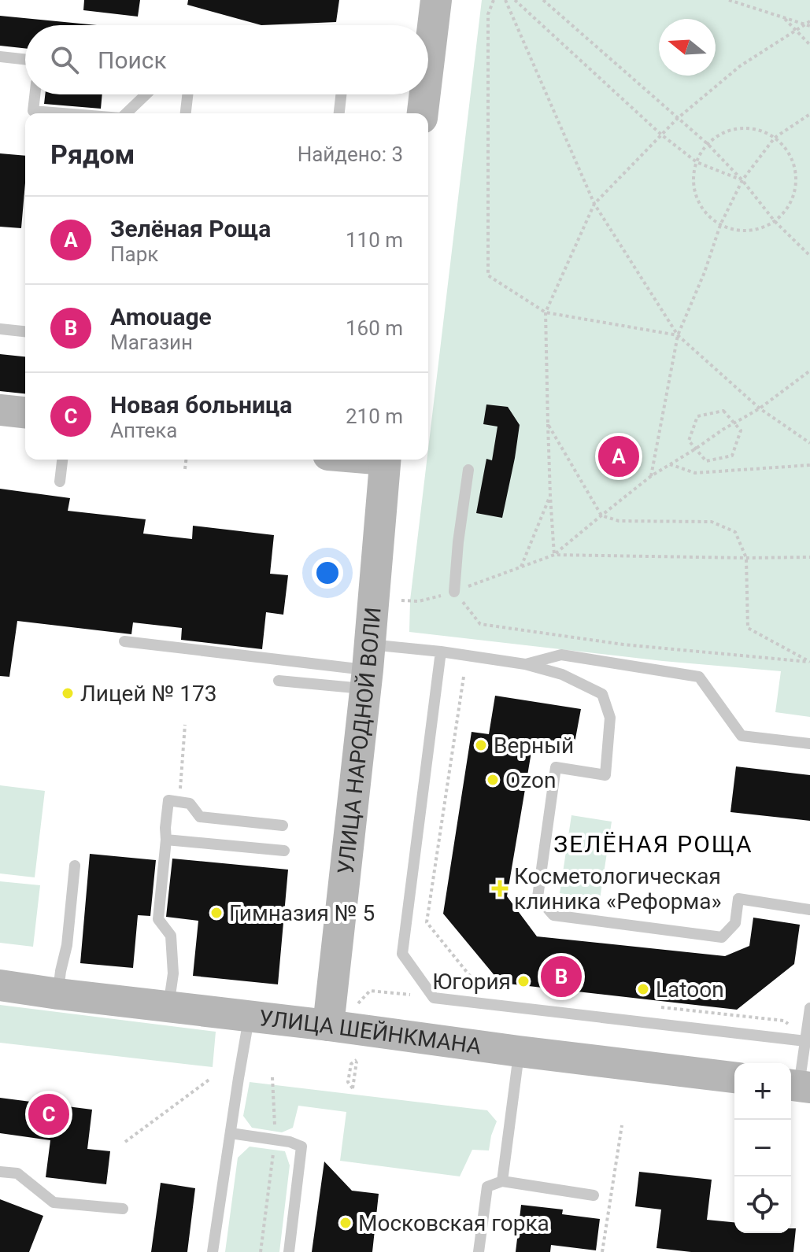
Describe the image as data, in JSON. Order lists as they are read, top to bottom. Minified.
{"streets":{"street":["УЛИЦА НАРОДНОЙ ВОЛИ","УЛИЦА ШЕЙНКМАНА"]},"crossings":[["УЛИЦА НАРОДНОЙ ВОЛИ","УЛИЦА ШЕЙНКМАНА"]],"districts":["ЗЕЛЁНАЯ РОЩА"],"places":{"other":["Лицей № 173","Верный","Ozon","Гимназия № 5","Югория","Latoon","Московская горка"],"health":["Косметологическая клиника «Реформа»"]},"north":"left","page":{"search":"Поиск","heading":["Рядом","Найдено: 3"],"list":[{"mark":"A","name":"Зелёная Роща","note":"Парк","value":"110 m"},{"mark":"B","name":"Amouage","note":"Магазин","value":"160 m"},{"mark":"C","name":"Новая больница","note":"Аптека","value":"210 m"}],"pins":["A","B","C"],"map_buttons":["+","−"]}}
